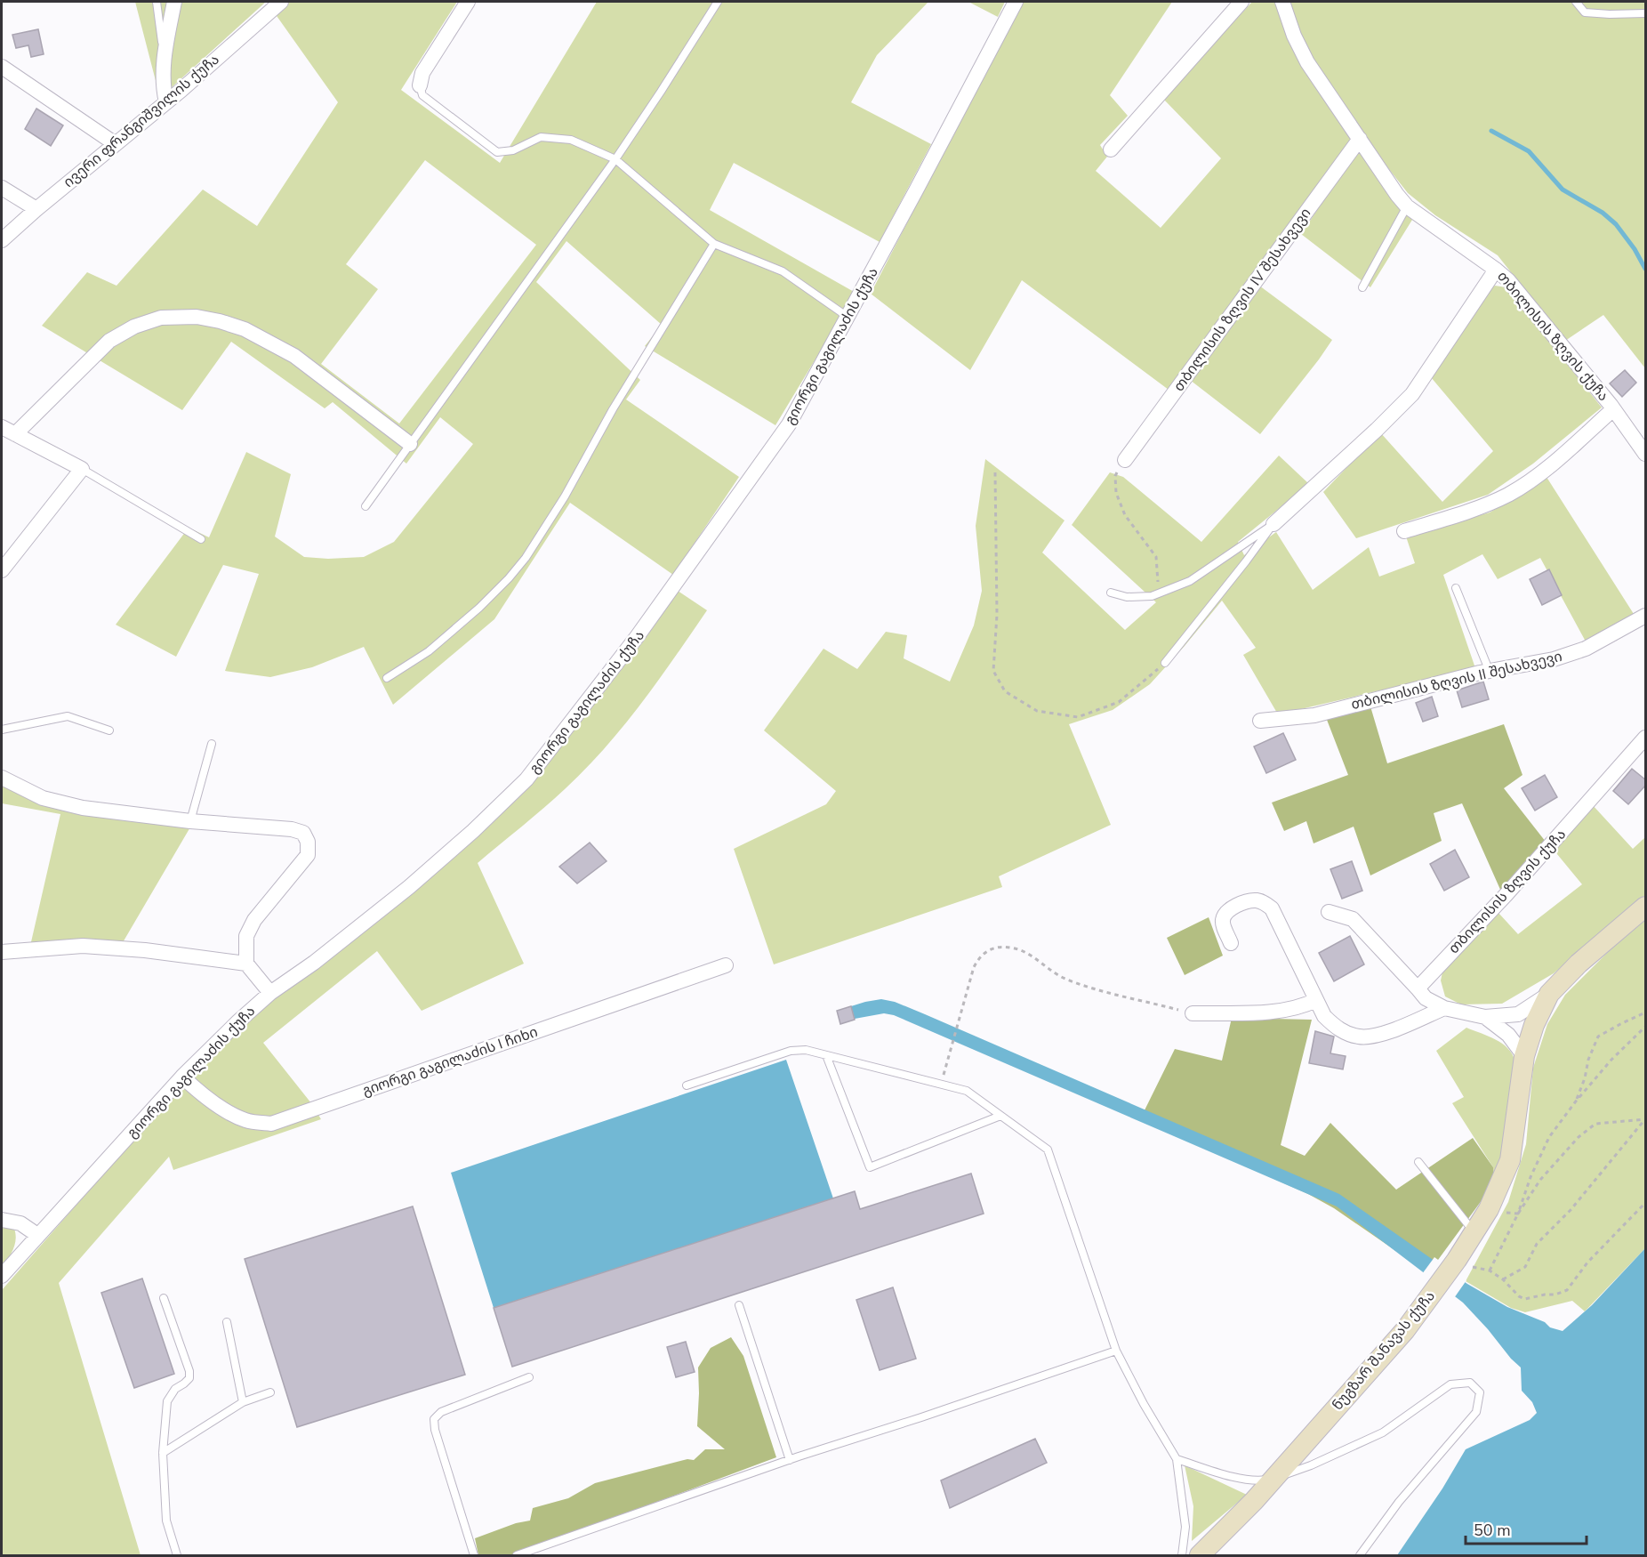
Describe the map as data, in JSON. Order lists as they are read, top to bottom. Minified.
{"streets":{"main road":["ნუგზარ შანავას ქუჩა"],"street":["ივერი ფრანგიშვილის ქუჩა","თბილისის ზღვის IV შესახვევი","თბილისის ზღვის ქუჩა","გიორგი გაგილაძის ქუჩა","თბილისის ზღვის II შესახვევი","გიორგი გაგილაძის I ჩიხი"]},"crossings":[["თბილისის ზღვის IV შესახვევი","თბილისის ზღვის ქუჩა"],["გიორგი გაგილაძის ქუჩა","გიორგი გაგილაძის I ჩიხი"]],"scale_bar":"50 m"}
